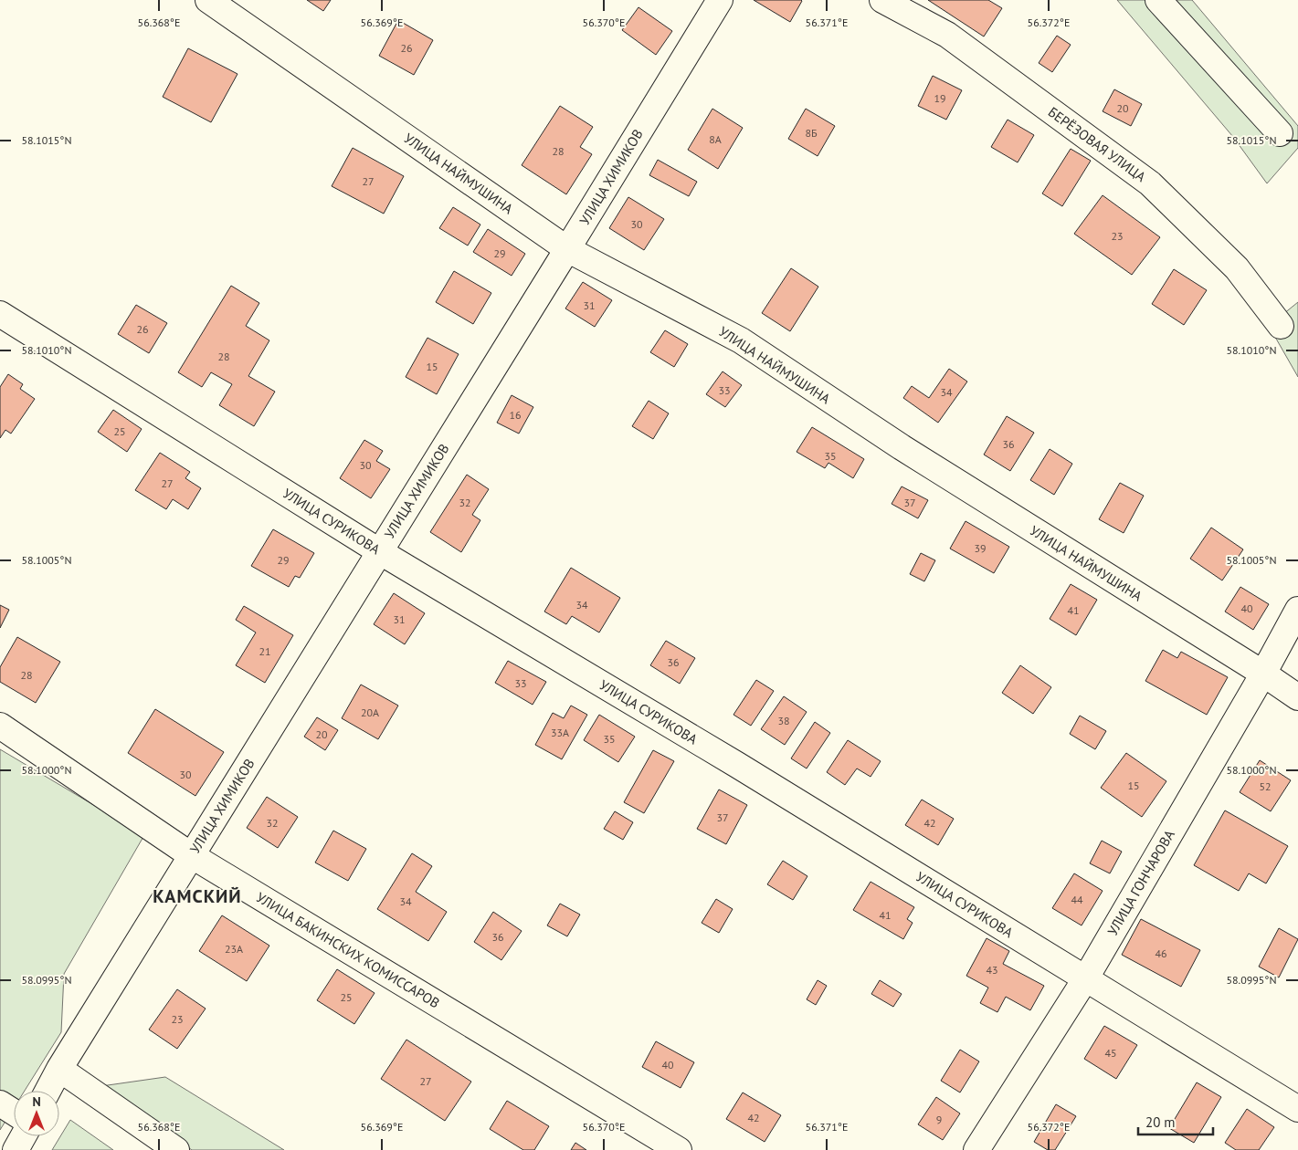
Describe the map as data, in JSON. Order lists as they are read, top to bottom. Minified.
{"streets":{"street":["БЕРЁЗОВАЯ УЛИЦА","УЛИЦА НАЙМУШИНА","УЛИЦА ХИМИКОВ","УЛИЦА СУРИКОВА","УЛИЦА ГОНЧАРОВА","УЛИЦА БАКИНСКИХ КОМИССАРОВ"]},"crossings":[["УЛИЦА НАЙМУШИНА","УЛИЦА ХИМИКОВ"],["УЛИЦА НАЙМУШИНА","УЛИЦА ГОНЧАРОВА"],["УЛИЦА ХИМИКОВ","УЛИЦА СУРИКОВА"],["УЛИЦА ХИМИКОВ","УЛИЦА БАКИНСКИХ КОМИССАРОВ"],["УЛИЦА СУРИКОВА","УЛИЦА ГОНЧАРОВА"]],"districts":["КАМСКИЙ"],"house_numbers":["26","19","20","8Б","8А","28","27","30","23","29","31","26","28","15","33","34","16","25","36","35","30","27","32","37","39","29","34","40","41","31","21","36","28","33","20А","38","33А","20","35","30","15","52","37","32","42","44","34","41","36","23А","46","43","25","23","45","40","27","42","9"],"scale_bar":"20 m","north":"top","coordinates":["56.368°E","56.369°E","56.370°E","56.371°E","56.372°E","58.1015°N","58.1010°N","58.1005°N","58.1000°N","58.0995°N"]}
